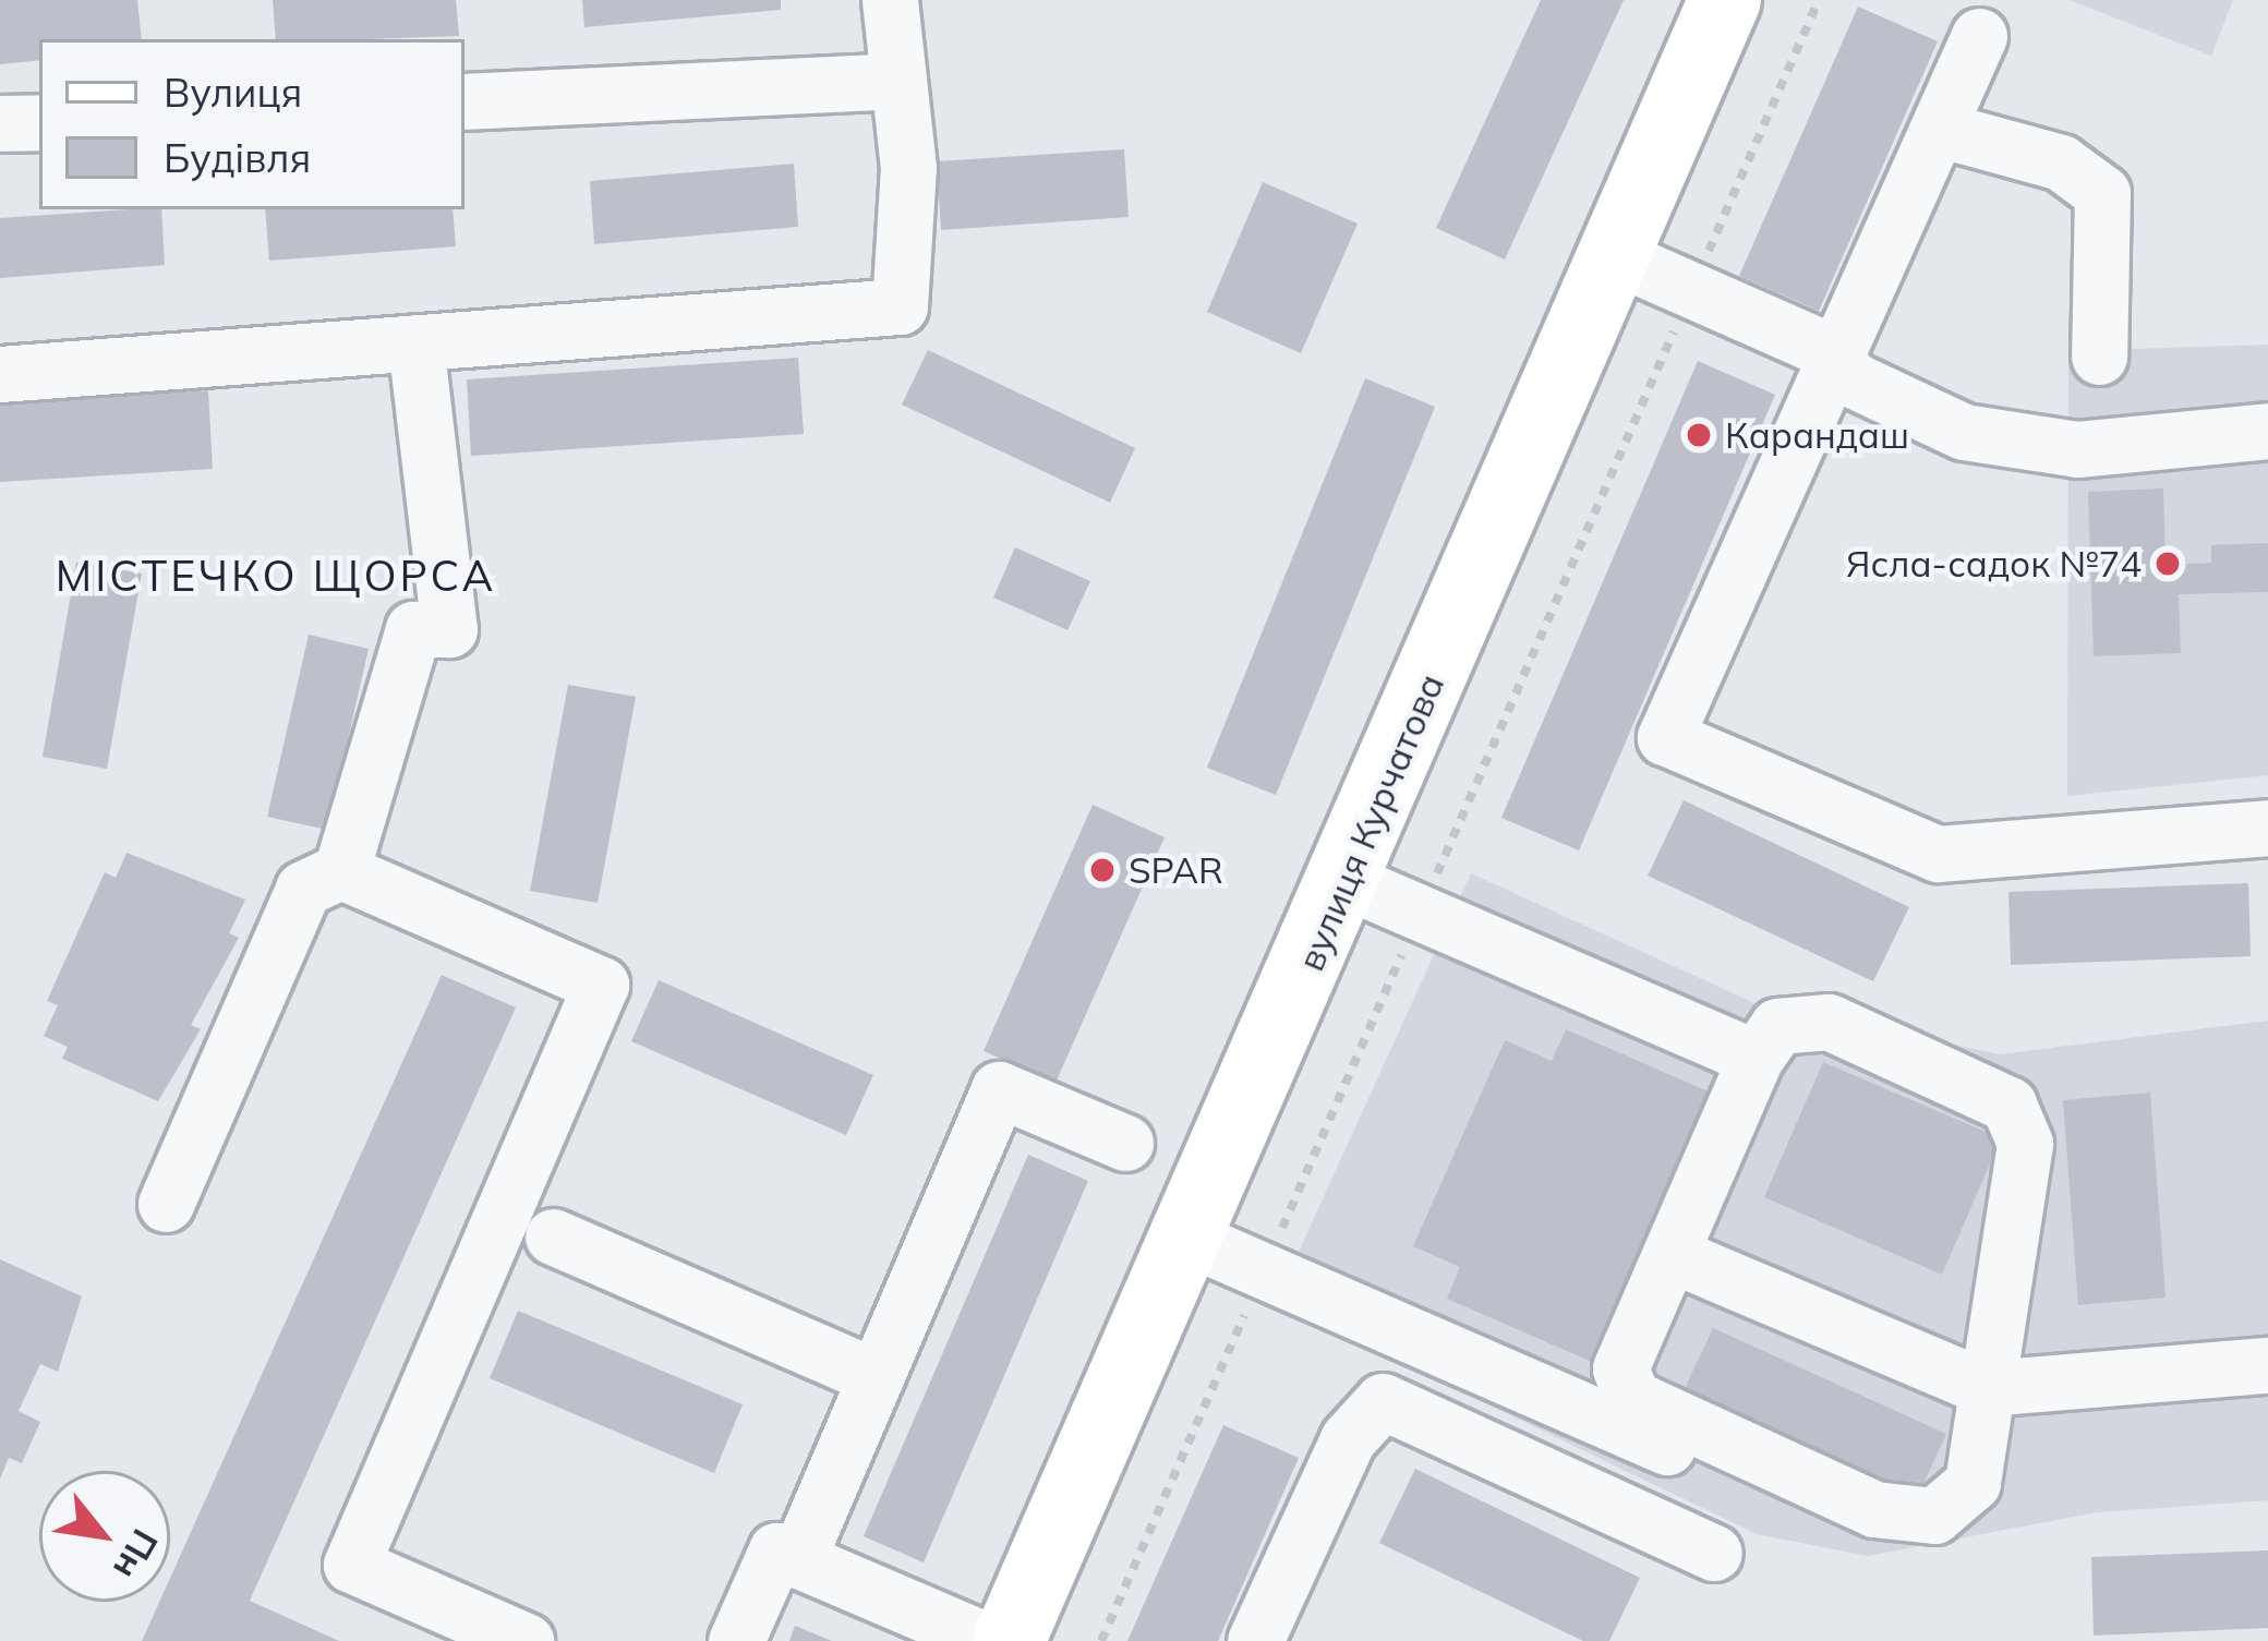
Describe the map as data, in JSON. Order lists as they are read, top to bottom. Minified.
{"streets":{"main road":["вулиця Курчатова"]},"districts":["МІСТЕЧКО ЩОРСА"],"places":["Карандаш","Ясла-садок №74","SPAR"],"legend":["Вулиця","Будівля"],"north":"bottom right"}
